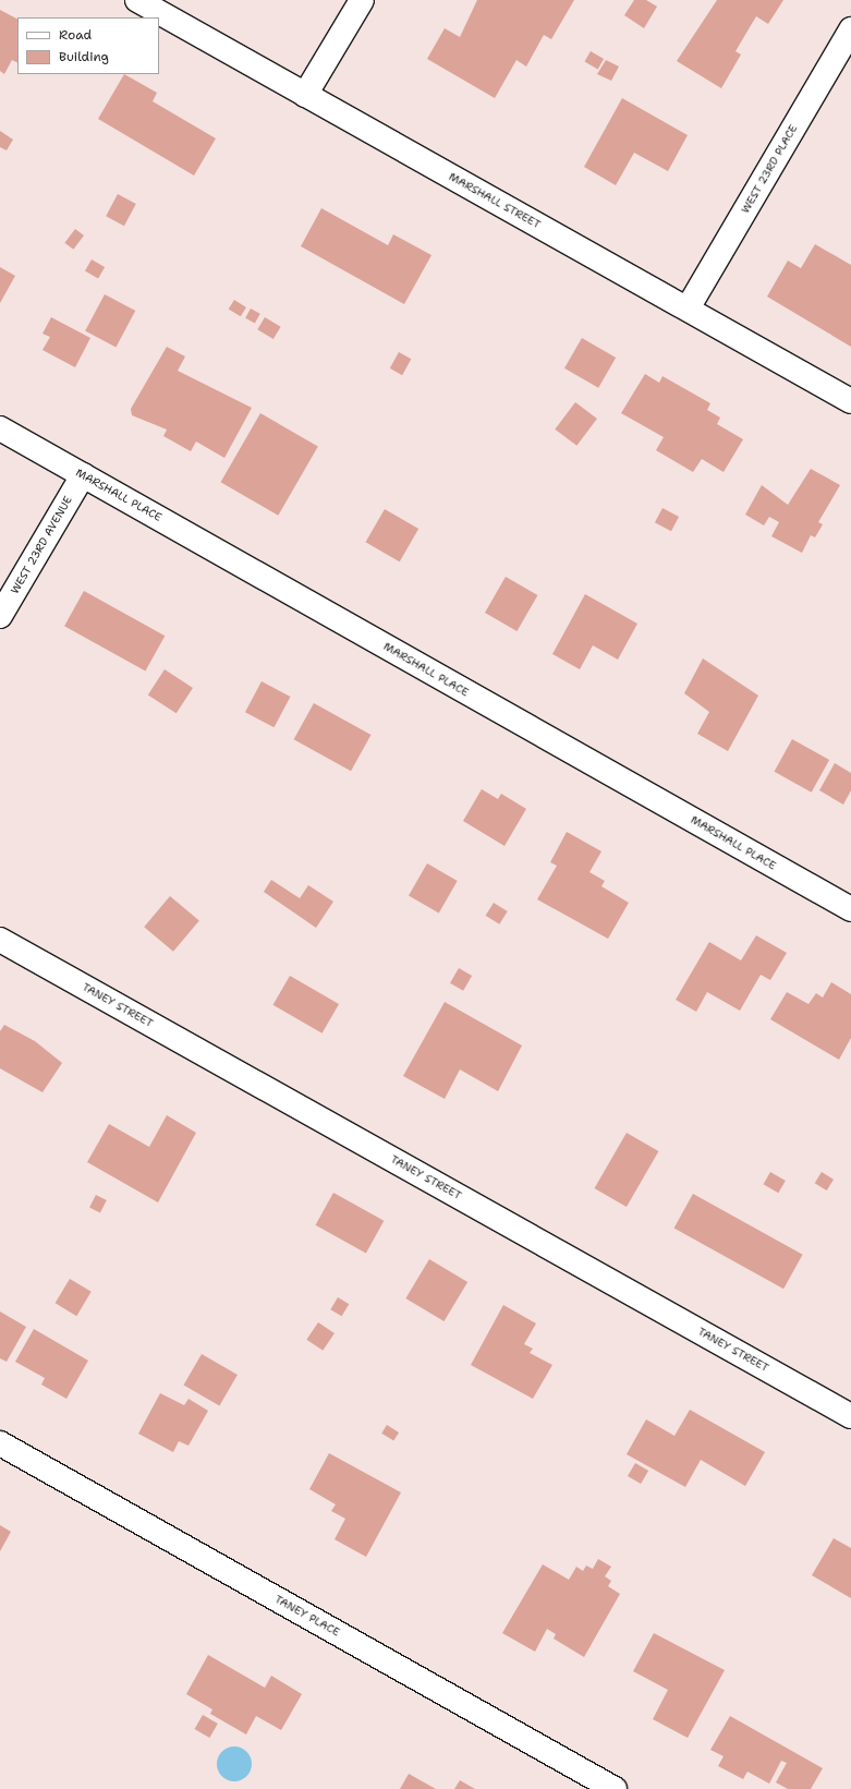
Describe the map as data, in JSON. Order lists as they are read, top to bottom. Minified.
{"streets":{"street":["WEST 23RD PLACE","MARSHALL STREET","MARSHALL PLACE","WEST 23RD AVENUE","TANEY STREET","TANEY PLACE"]},"crossings":[["WEST 23RD PLACE","MARSHALL STREET"],["MARSHALL PLACE","WEST 23RD AVENUE"]],"legend":["Road","Building"]}
